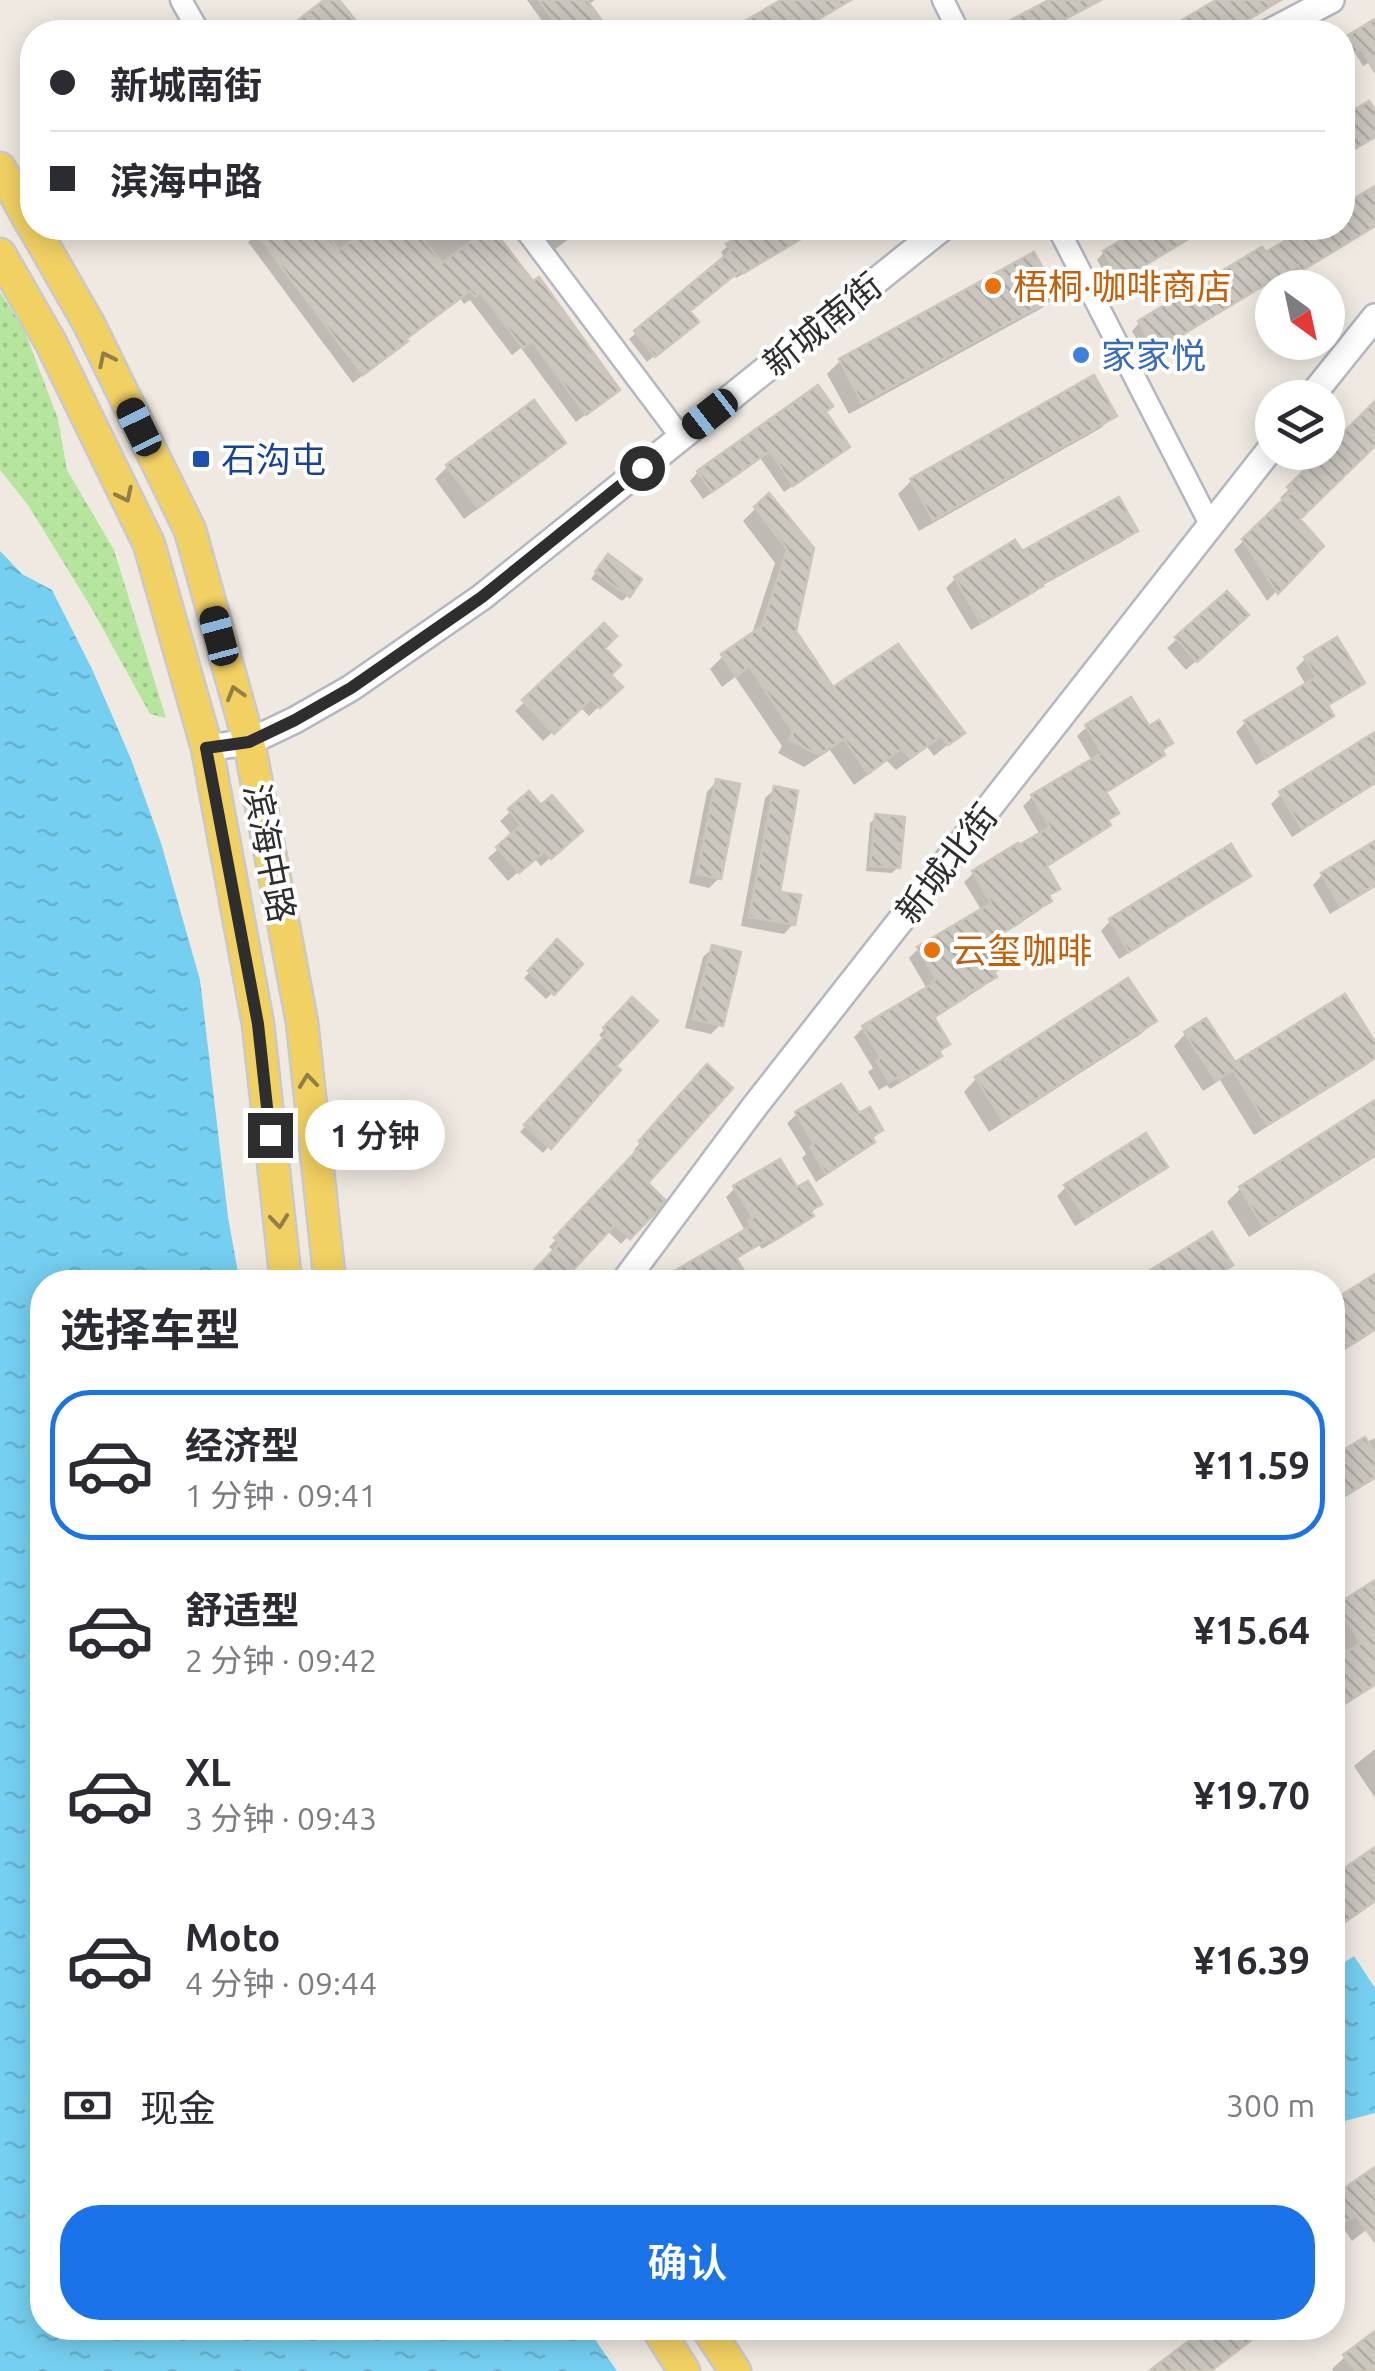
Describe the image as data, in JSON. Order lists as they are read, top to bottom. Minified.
{"streets":{"main road":["滨海中路"],"street":["新城南街","新城北街"]},"crossings":[["新城南街","滨海中路"]],"places":{"other":["梧桐·咖啡商店","家家悦","云玺咖啡"],"transit":["石沟屯"]},"north":"bottom right","page":{"banner":["新城南街","滨海中路"],"bubble":"1 分钟","heading":"选择车型","list":[{"name":"经济型","note":"1 分钟 · 09:41","value":"¥11.59"},{"name":"舒适型","note":"2 分钟 · 09:42","value":"¥15.64"},{"name":"XL","note":"3 分钟 · 09:43","value":"¥19.70"},{"name":"Moto","note":"4 分钟 · 09:44","value":"¥16.39"}],"pay":["现金","300 m"],"buttons":"确认"}}
